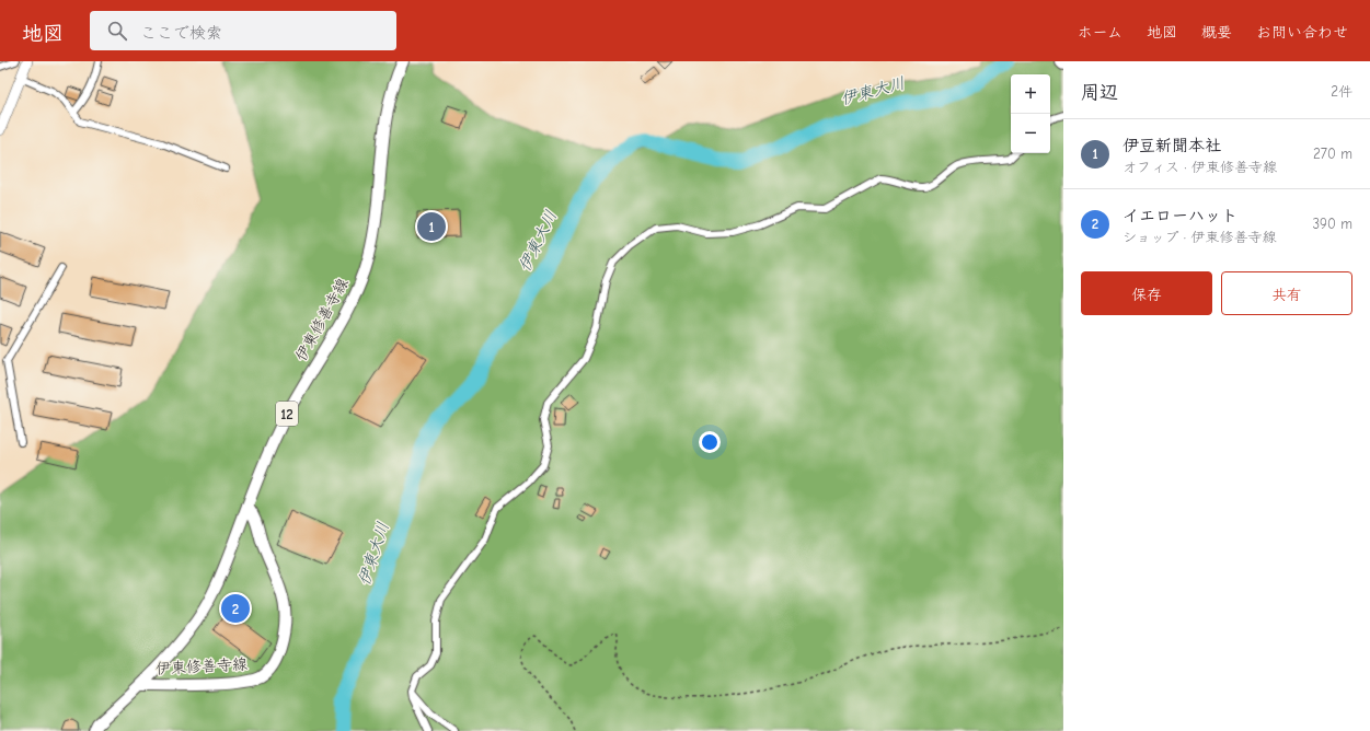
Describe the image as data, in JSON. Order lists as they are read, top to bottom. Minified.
{"streets":{"main road":["伊東修善寺線","12"]},"water":["伊東大川"],"page":{"header":"地図","search":"ここで検索","nav":["ホーム","地図","概要","お問い合わせ"],"heading":["周辺","2件"],"map_buttons":["+","−"],"list":[{"mark":"1","name":"伊豆新聞本社","note":"オフィス · 伊東修善寺線","value":"270 m"},{"mark":"2","name":"イエローハット","note":"ショップ · 伊東修善寺線","value":"390 m"}],"pins":["1","2"],"buttons":["保存","共有"]}}
